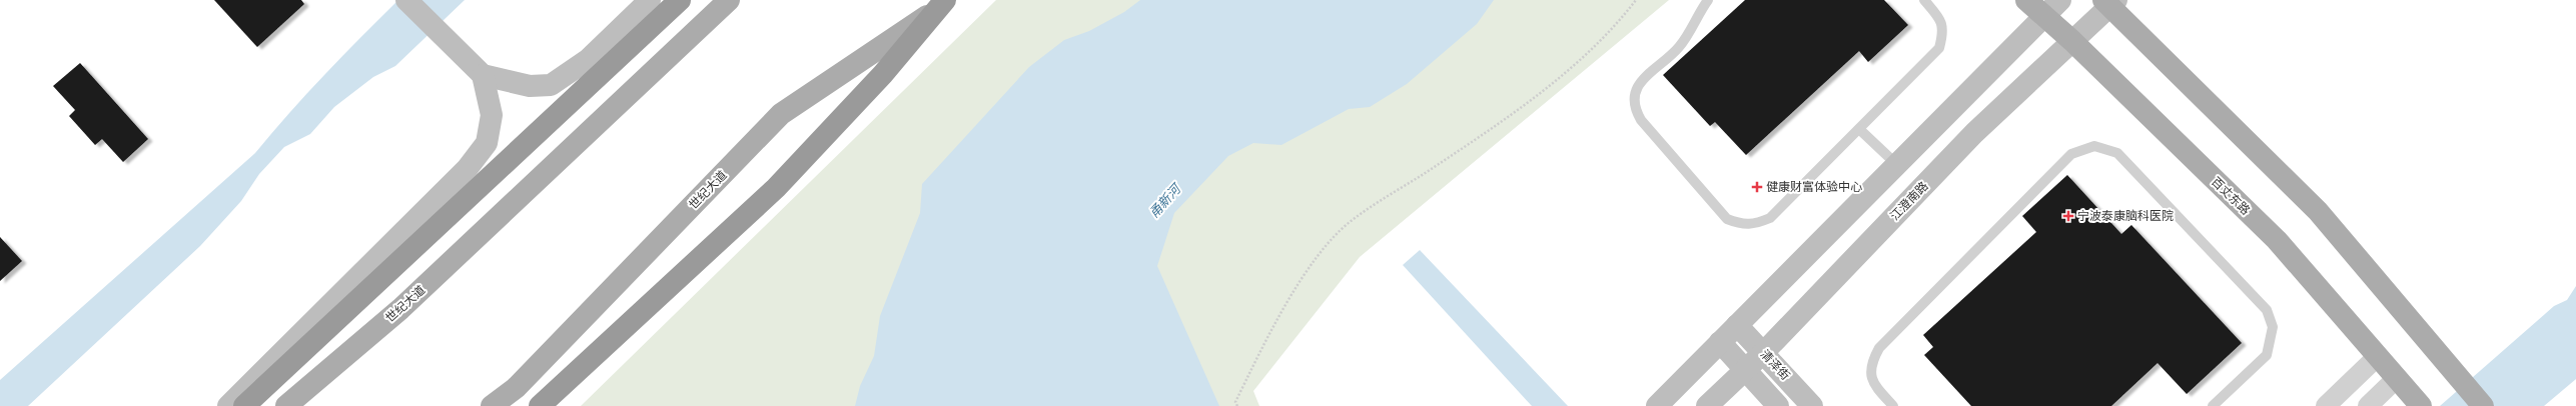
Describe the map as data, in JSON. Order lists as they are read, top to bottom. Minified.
{"streets":{"main road":["世纪大道","百丈东路","江澄南路","清泽街"]},"crossings":[["百丈东路","江澄南路"],["江澄南路","清泽街"]],"water":["甬新河"],"places":{"health":["健康财富体验中心","宁波泰康脑科医院"]}}
